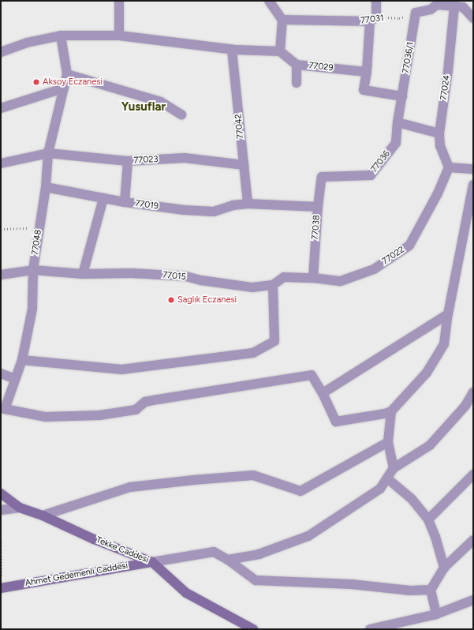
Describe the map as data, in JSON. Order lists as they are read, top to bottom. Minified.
{"streets":{"street":["77031","77036/1","77029","77024","77042","77023","77036","77019","77038","77048","77022","77015","Tekke Caddesi","Ahmet Gedemenli Caddesi"]},"crossings":[["77031","77036/1"],["77036/1","77036"],["77024","77022"],["77042","77023"],["77042","77019"],["77023","77048"],["77036","77038"],["77019","77038"],["77019","77048"],["77038","77022"],["77038","77015"],["77048","77015"],["77022","77015"],["Tekke Caddesi","Ahmet Gedemenli Caddesi"]],"districts":["Yusuflar"],"places":["Aksoy Eczanesi","Saglık Eczanesi"]}
